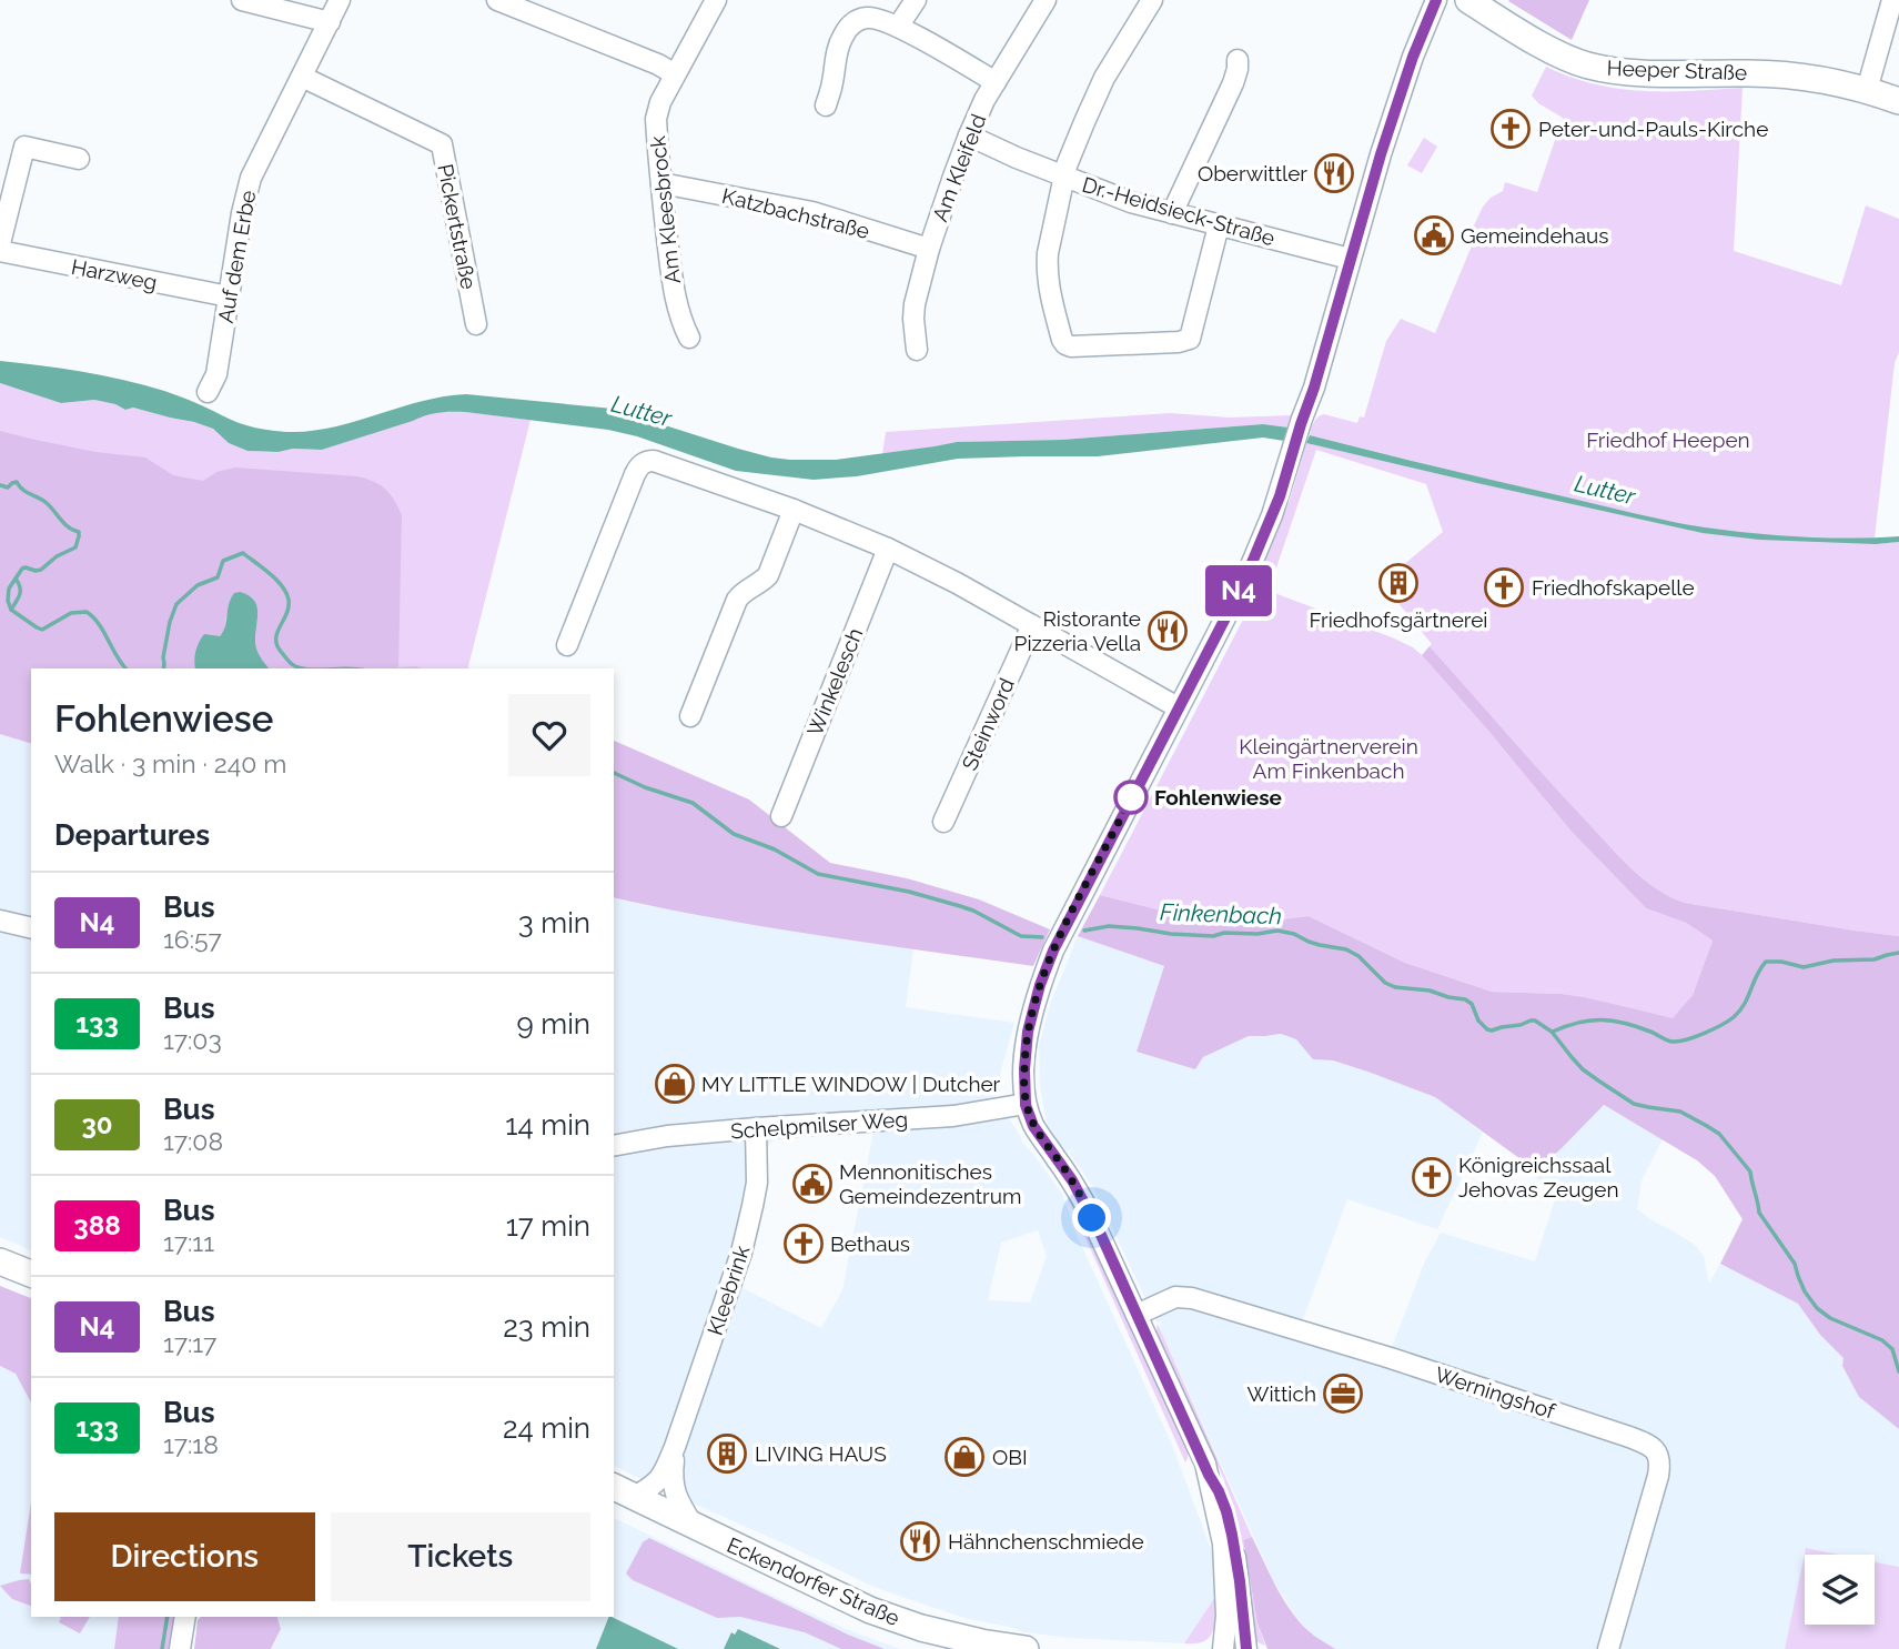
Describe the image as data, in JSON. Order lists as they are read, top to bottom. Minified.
{"streets":{"main road":["Heeper Straße","Eckendorfer Straße"],"street":["Am Kleifeld","Am Kleesbrock","Dr.-Heidsieck-Straße","Katzbachstraße","Pickertstraße","Auf dem Erbe","Harzweg","Winkelesch","Steinword","Schelpmilser Weg","Kleebrink","Werningshof"]},"crossings":[["Am Kleifeld","Dr.-Heidsieck-Straße"],["Am Kleifeld","Katzbachstraße"],["Am Kleesbrock","Katzbachstraße"],["Pickertstraße","Auf dem Erbe"],["Auf dem Erbe","Harzweg"],["Schelpmilser Weg","Kleebrink"],["Kleebrink","Eckendorfer Straße"]],"water":["Lutter","Finkenbach"],"parks":["Friedhof Heepen","Kleingärtnerverein Am Finkenbach"],"places":{"church":["Peter-und-Pauls-Kirche","Friedhofskapelle","Königreichssaal Jehovas Zeugen","Bethaus"],"restaurant":["Oberwittler","Ristorante Pizzeria Vella","Hähnchenschmiede"],"public building":["Gemeindehaus","Mennonitisches Gemeindezentrum"],"building":["Friedhofsgärtnerei","LIVING HAUS"],"other":["Fohlenwiese"],"shop":["MY LITTLE WINDOW | Dutcher","OBI"],"office":["Wittich"]},"lines":["bus line N4"],"page":{"on_map":"N4","heading":[["Fohlenwiese","Walk · 3 min · 240 m"],"Departures"],"list":[{"mark":"N4","name":"Bus","note":"16:57","value":"3 min"},{"mark":"133","name":"Bus","note":"17:03","value":"9 min"},{"mark":"30","name":"Bus","note":"17:08","value":"14 min"},{"mark":"388","name":"Bus","note":"17:11","value":"17 min"},{"mark":"N4","name":"Bus","note":"17:17","value":"23 min"},{"mark":"133","name":"Bus","note":"17:18","value":"24 min"}],"buttons":["Directions","Tickets"]}}
